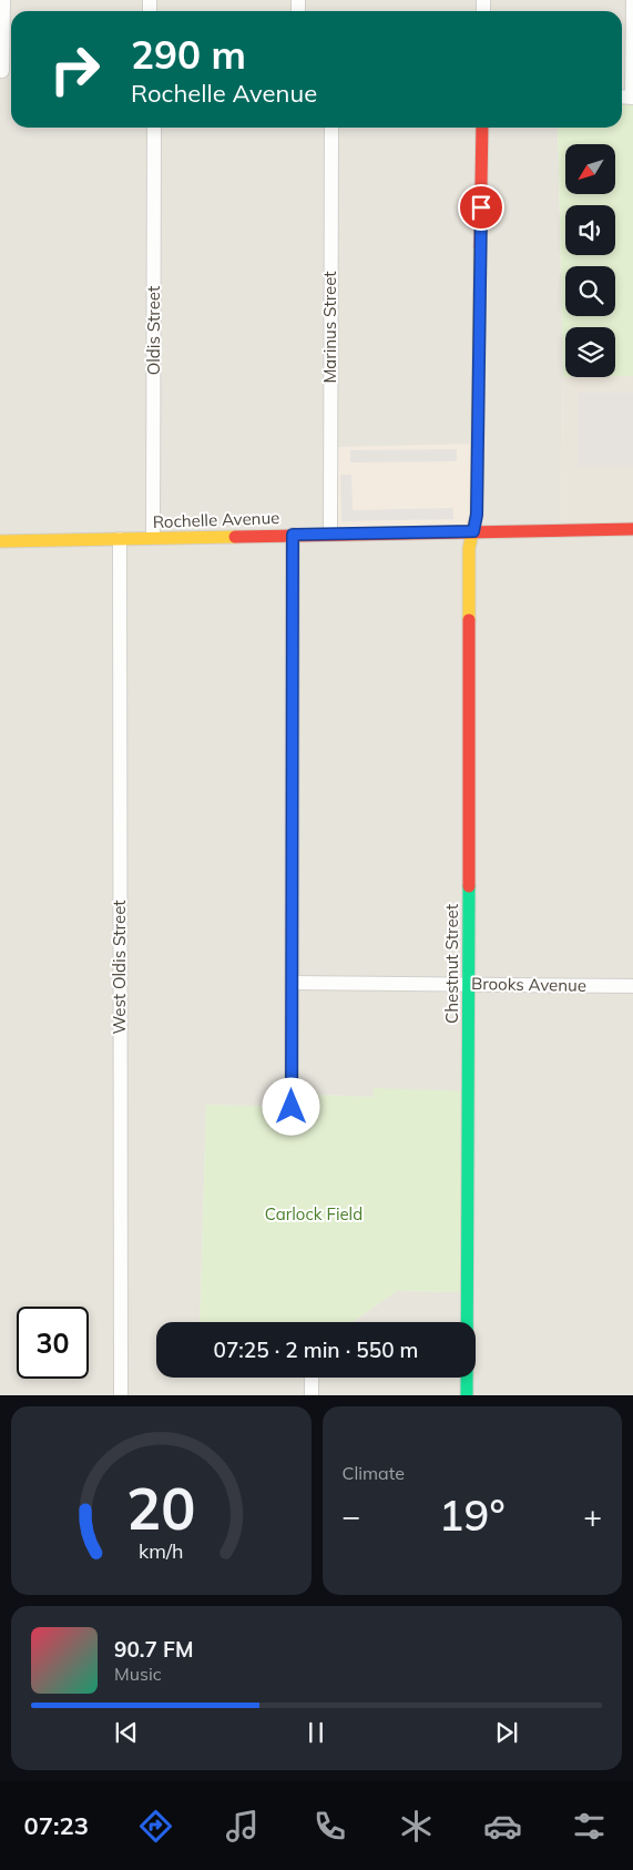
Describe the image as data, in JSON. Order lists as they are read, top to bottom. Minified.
{"streets":{"street":["Marinus Street","Oldis Street","Rochelle Avenue","Chestnut Street","West Oldis Street","Brooks Avenue"]},"crossings":[["Marinus Street","Rochelle Avenue"],["Oldis Street","Rochelle Avenue"],["Rochelle Avenue","Chestnut Street"],["Rochelle Avenue","West Oldis Street"],["Chestnut Street","Brooks Avenue"]],"parks":["Carlock Field"],"north":"bottom left","page":{"turn":["290 m","Rochelle Avenue"],"limit":"30","trip":"07:25 · 2 min · 550 m","tile":"Climate","heat":["−","19°","+"],"song":["90.7 FM","Music"],"tabs":"07:23","gauge":["20","km/h"]}}
